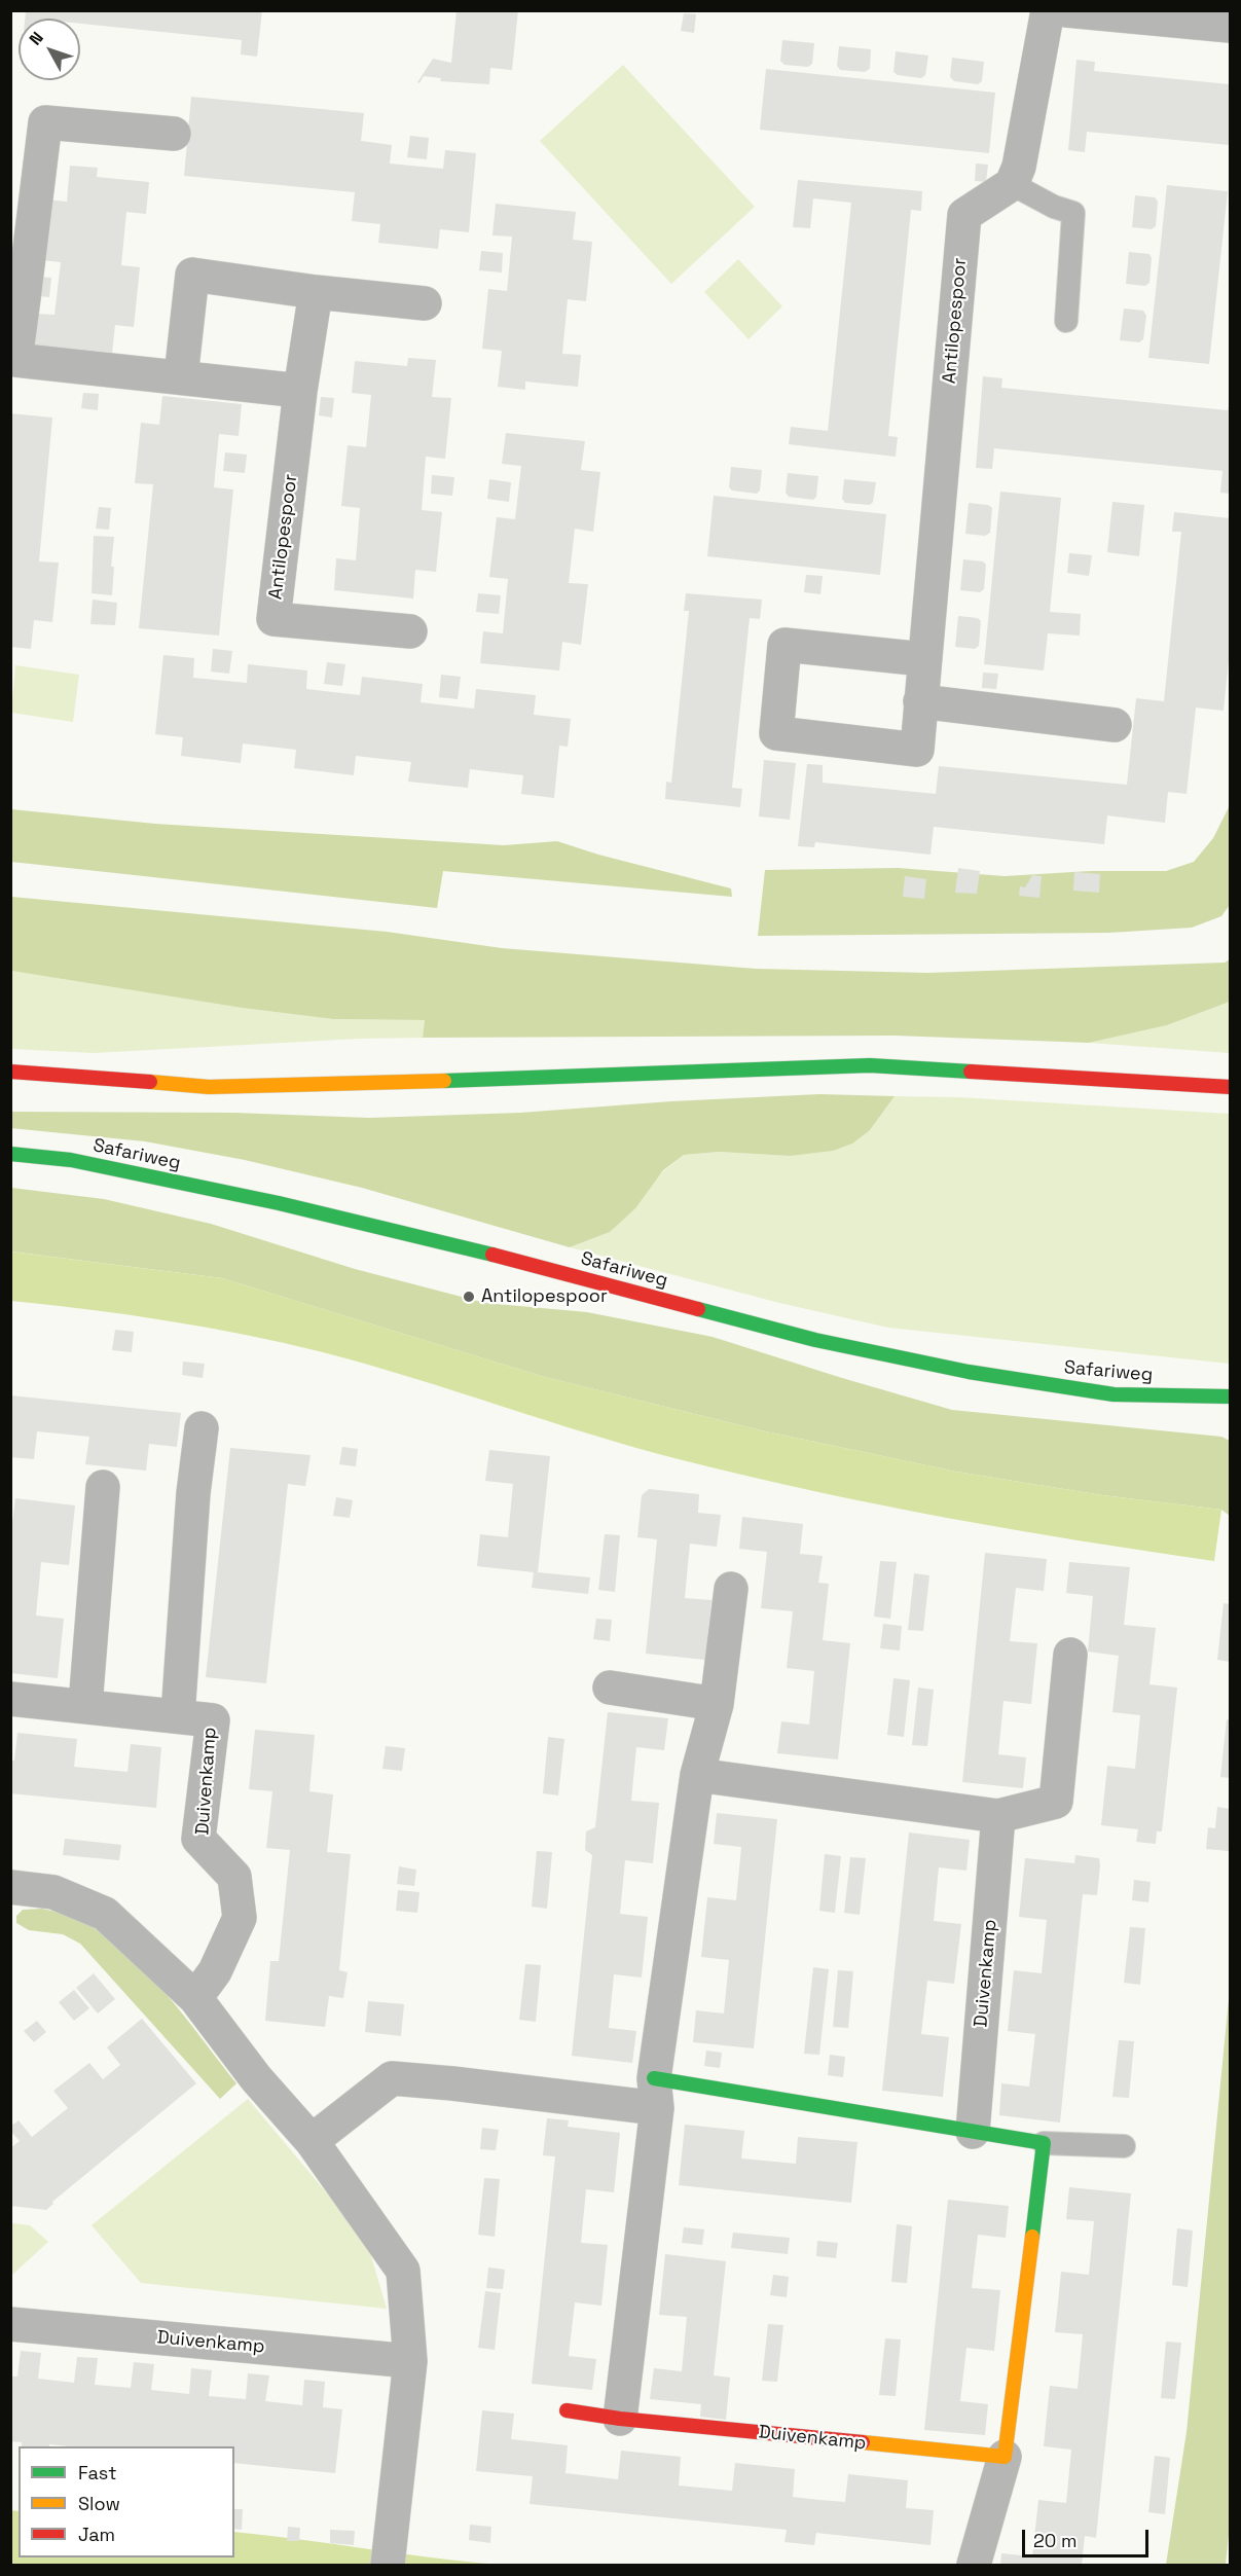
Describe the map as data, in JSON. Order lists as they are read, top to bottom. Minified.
{"streets":{"street":["Antilopespoor","Safariweg","Duivenkamp"]},"places":["Antilopespoor"],"legend":["Fast","Slow","Jam"],"scale_bar":"20 m","north":"top left"}
